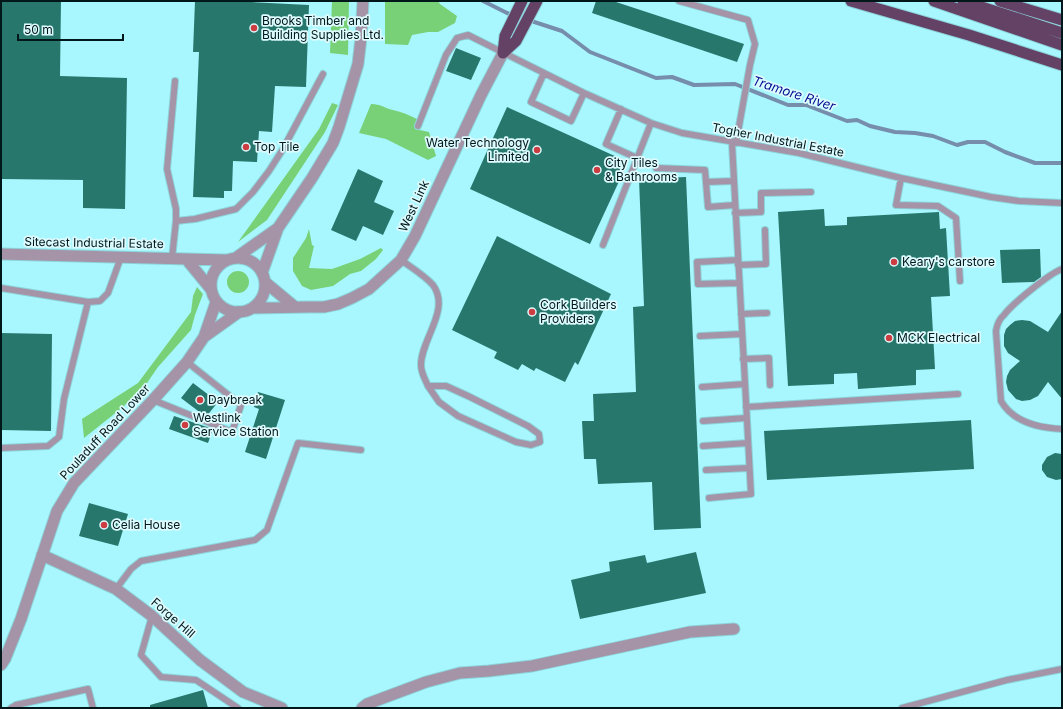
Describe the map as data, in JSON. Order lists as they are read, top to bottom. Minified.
{"streets":{"street":["West Link","Sitecast Industrial Estate","Pouladuff Road Lower","Forge Hill"],"lane":["Togher Industrial Estate"]},"crossings":[["Togher Industrial Estate","West Link"],["West Link","Sitecast Industrial Estate"],["West Link","Pouladuff Road Lower"],["Sitecast Industrial Estate","Pouladuff Road Lower"],["Pouladuff Road Lower","Forge Hill"]],"water":["Tramore River"],"places":["Brooks Timber and Building Supplies Ltd.","Top Tile","Water Technology Limited","City Tiles & Bathrooms","Keary's carstore","Cork Builders Providers","MCK Electrical","Daybreak","Westlink Service Station","Celia House"],"scale_bar":"50 m"}
